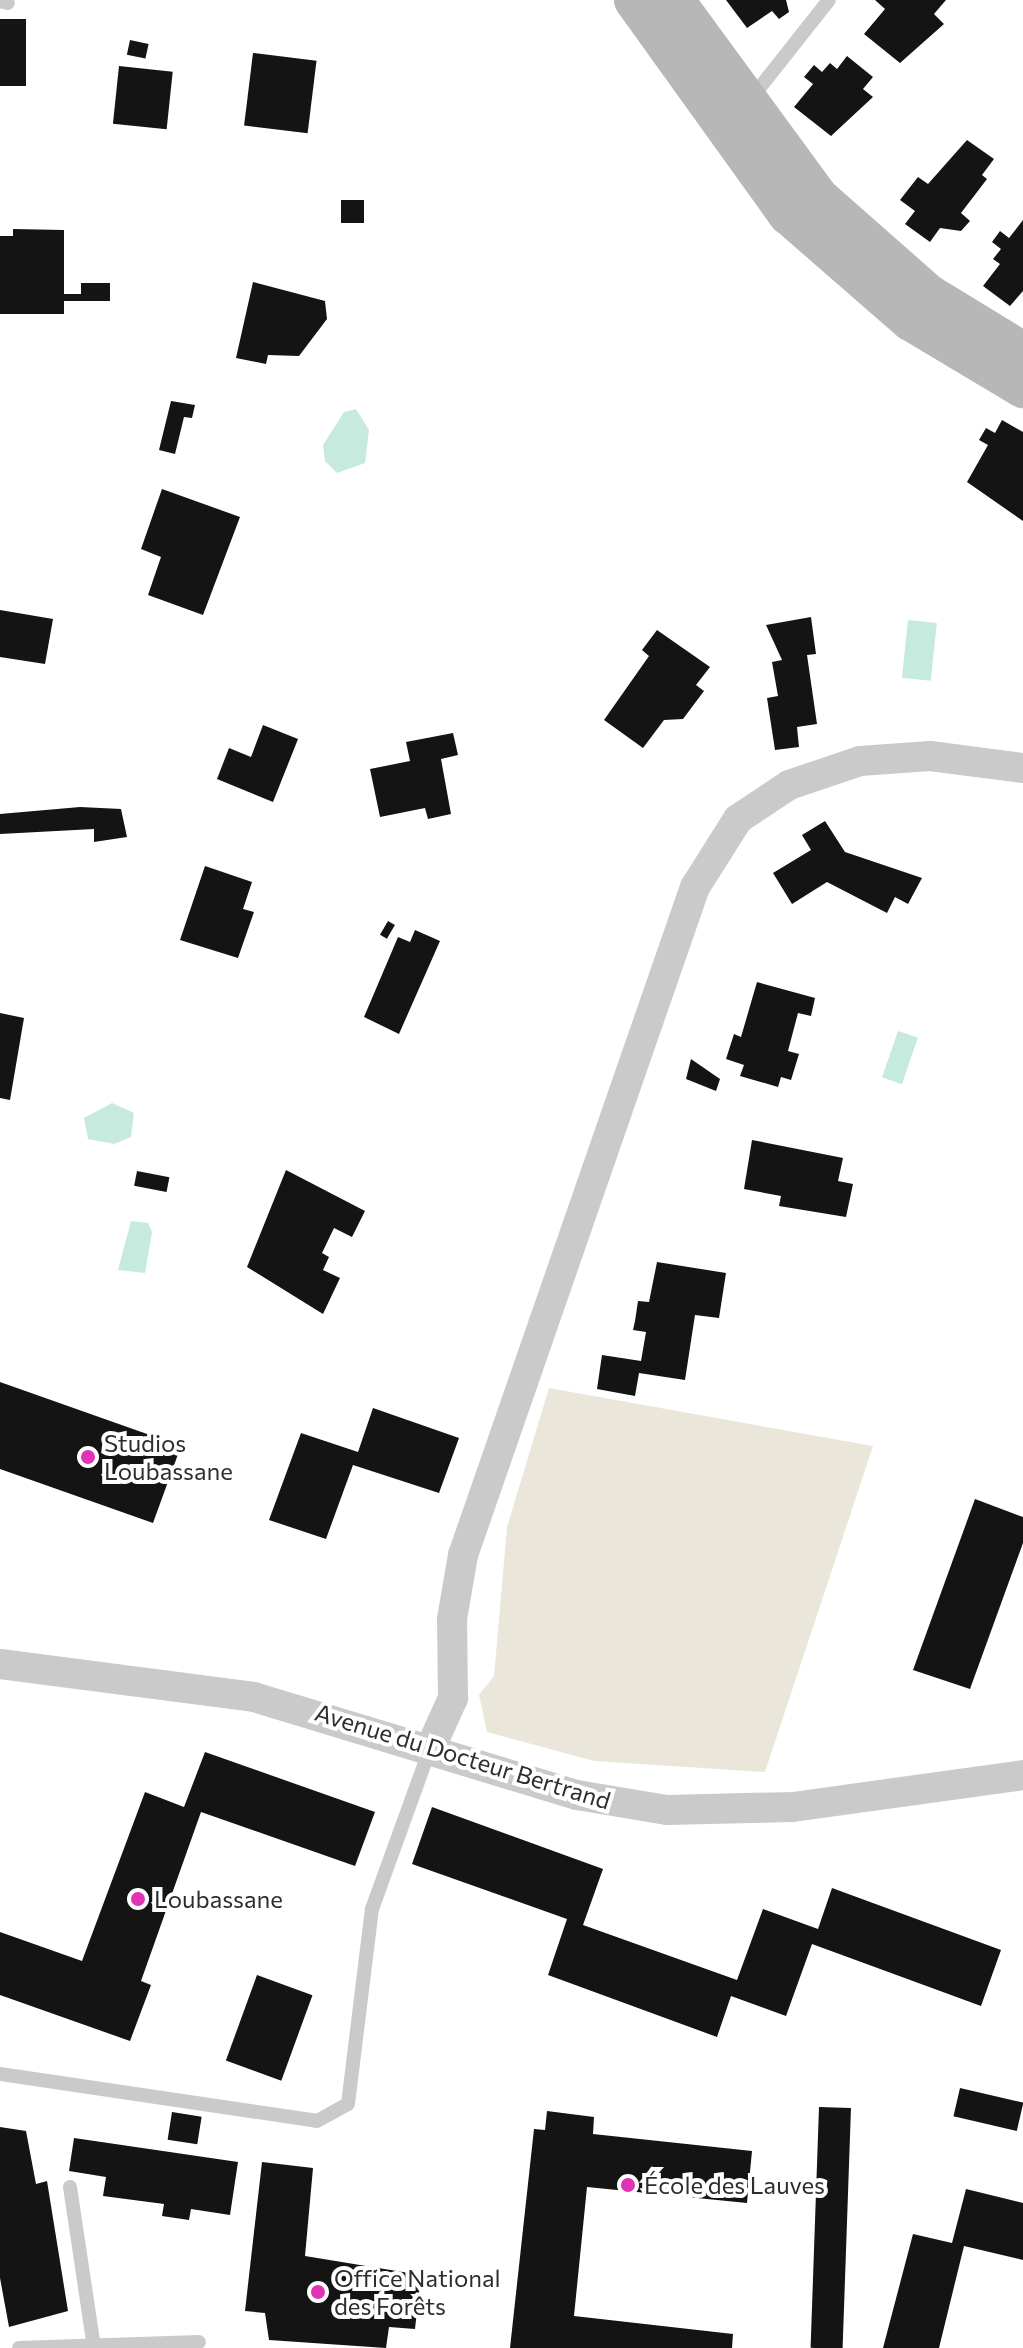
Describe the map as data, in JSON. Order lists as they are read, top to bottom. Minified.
{"streets":{"street":["Avenue du Docteur Bertrand"]},"places":["Studios Loubassane","Loubassane","École des Lauves","Office National des Forêts"]}
